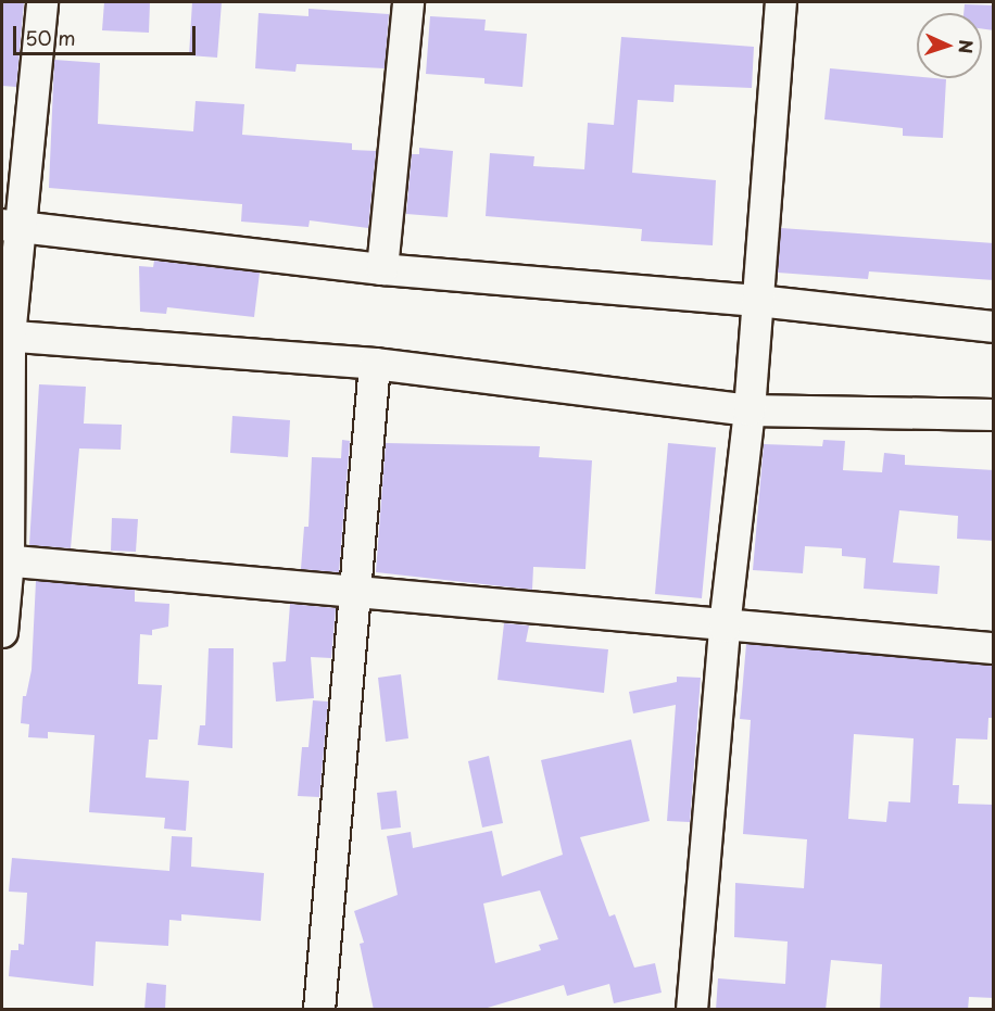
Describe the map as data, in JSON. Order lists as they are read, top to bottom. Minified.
{"scale_bar":"50 m","north":"right"}
